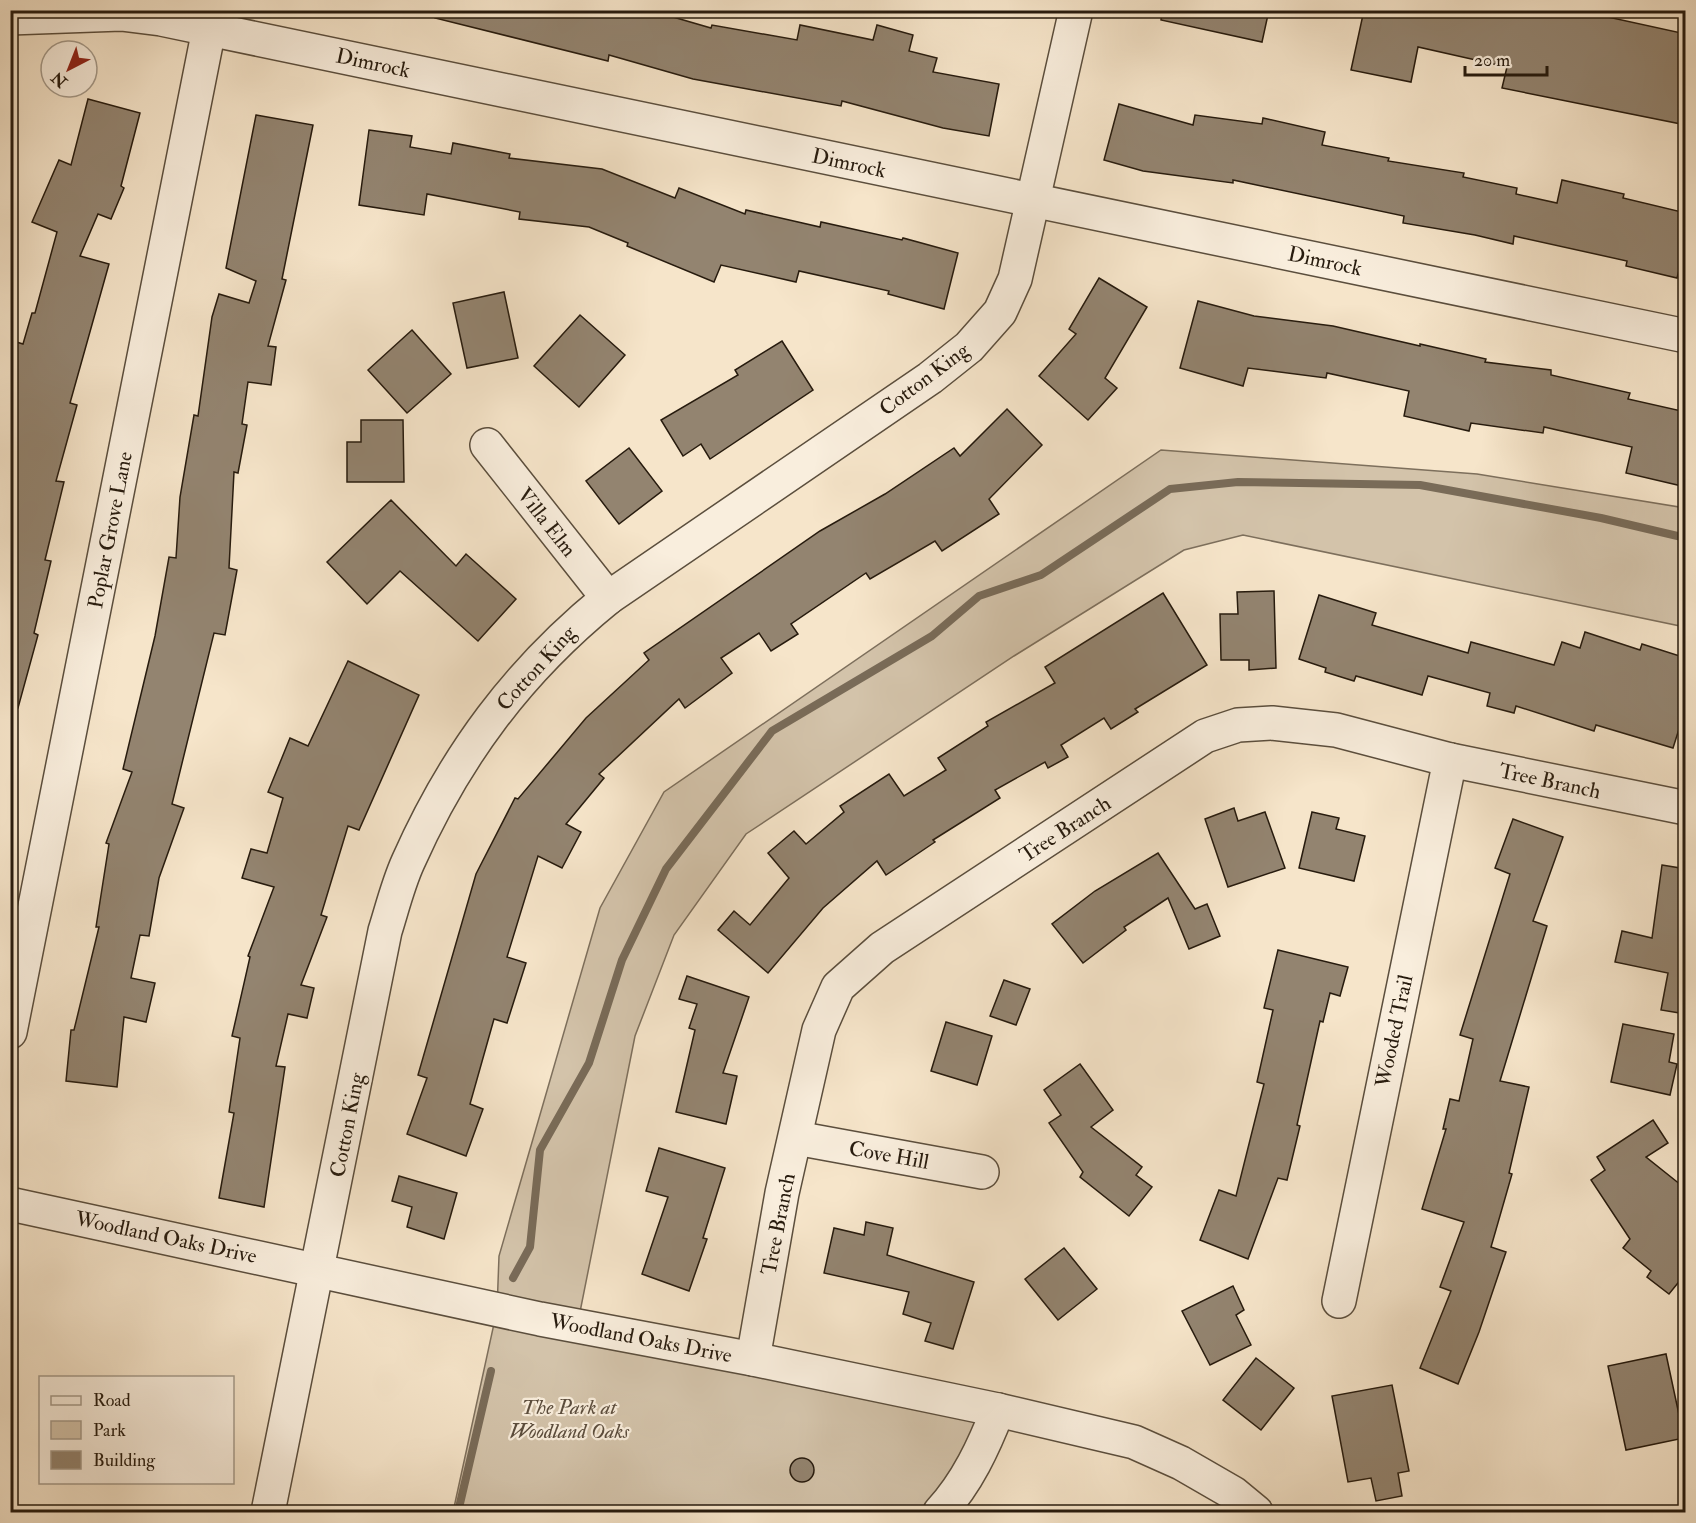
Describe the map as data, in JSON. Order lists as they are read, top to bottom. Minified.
{"streets":{"street":["Dimrock","Cotton King","Villa Elm","Poplar Grove Lane","Tree Branch","Wooded Trail","Cove Hill","Woodland Oaks Drive"]},"crossings":[["Dimrock","Cotton King"],["Dimrock","Poplar Grove Lane"],["Cotton King","Villa Elm"],["Cotton King","Woodland Oaks Drive"],["Tree Branch","Wooded Trail"],["Tree Branch","Cove Hill"],["Tree Branch","Woodland Oaks Drive"]],"parks":["The Park at Woodland Oaks"],"legend":["Road","Park","Building"],"scale_bar":"20 m","north":"bottom left"}
